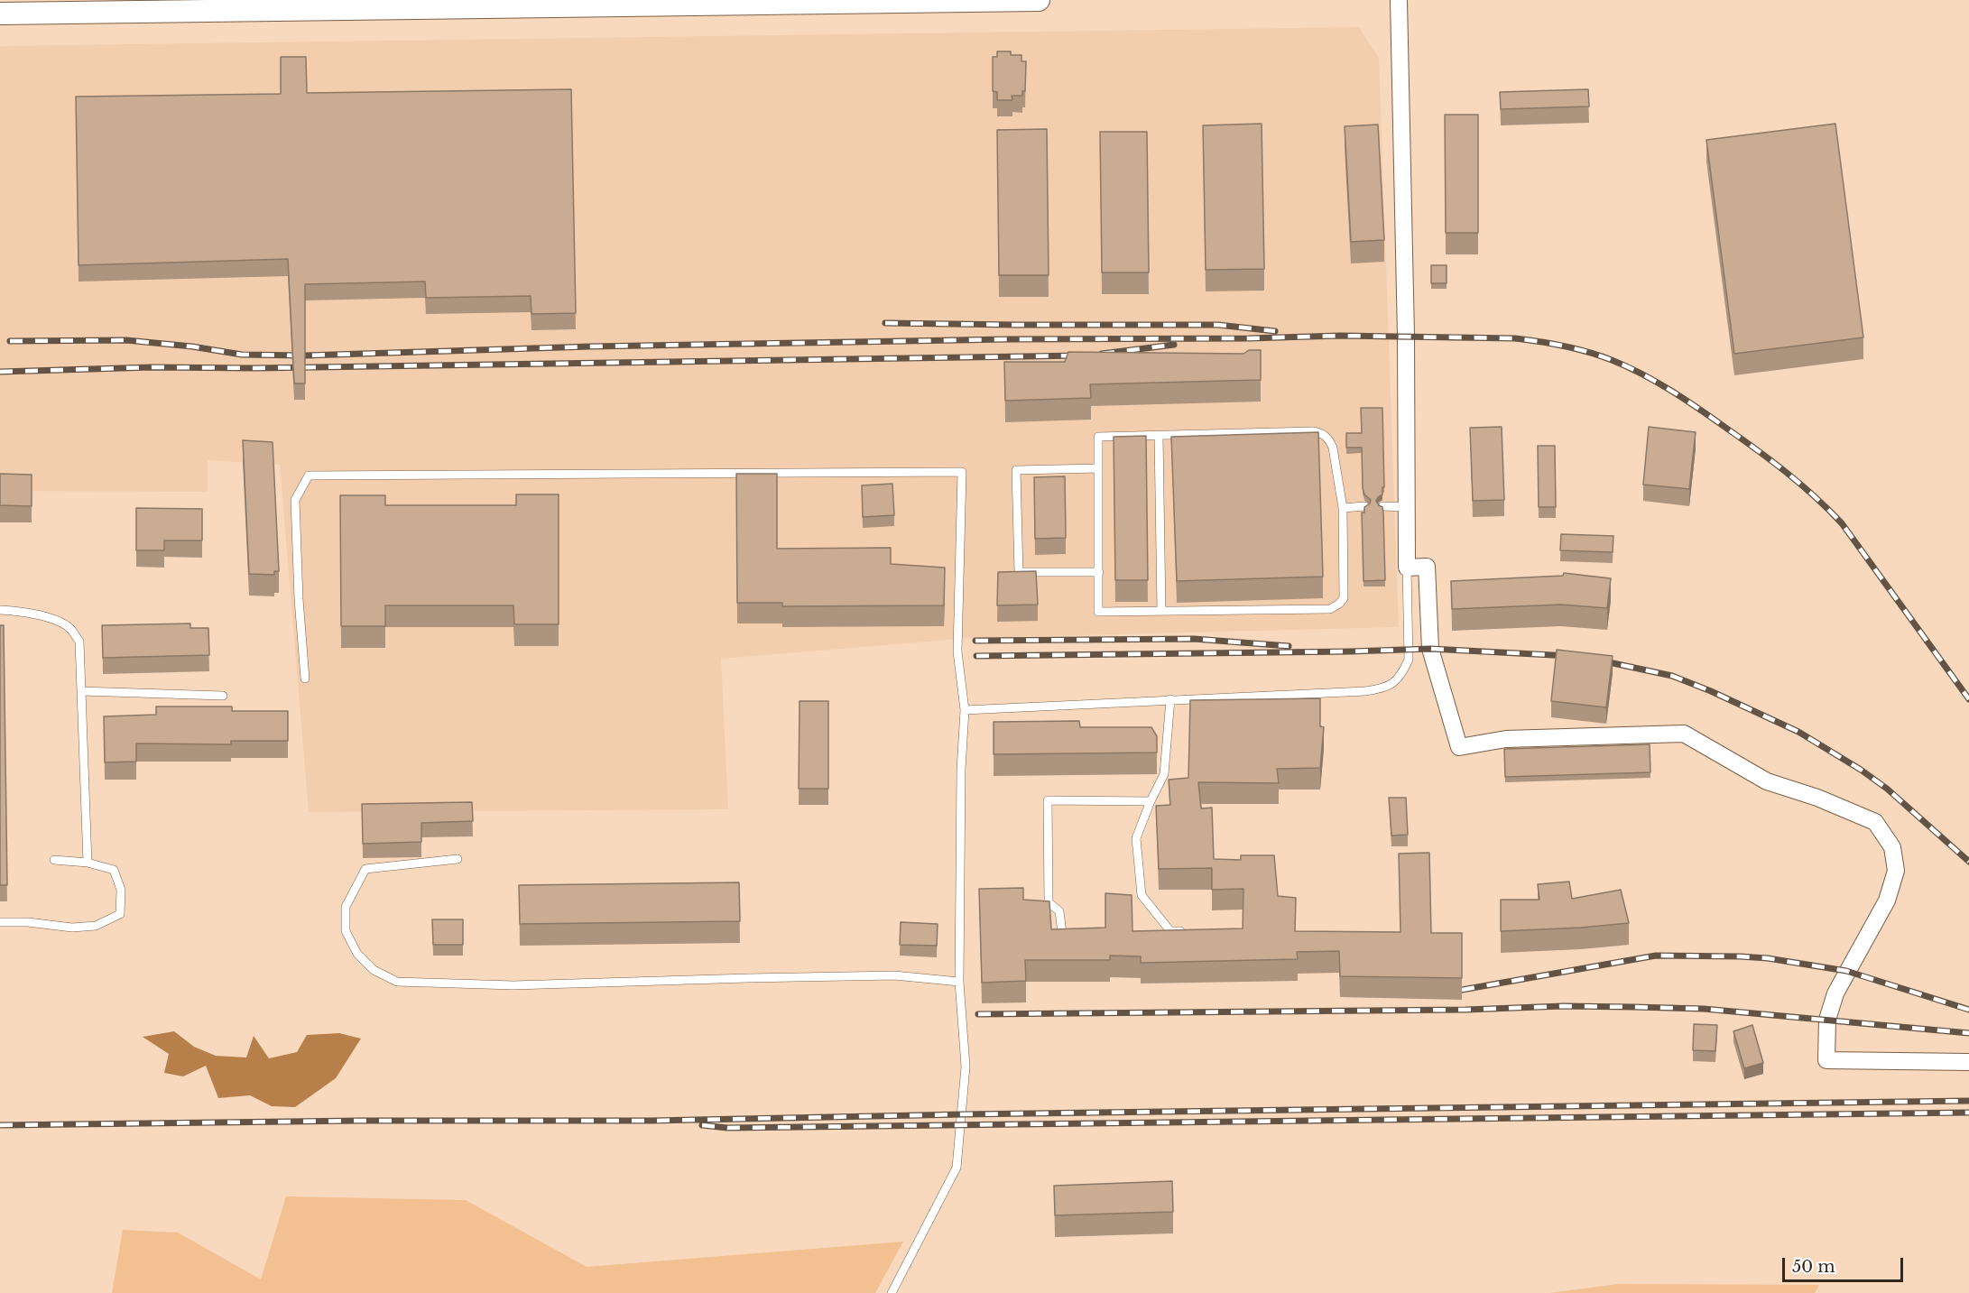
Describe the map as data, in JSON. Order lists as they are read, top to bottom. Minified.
{"scale_bar":"50 m"}
